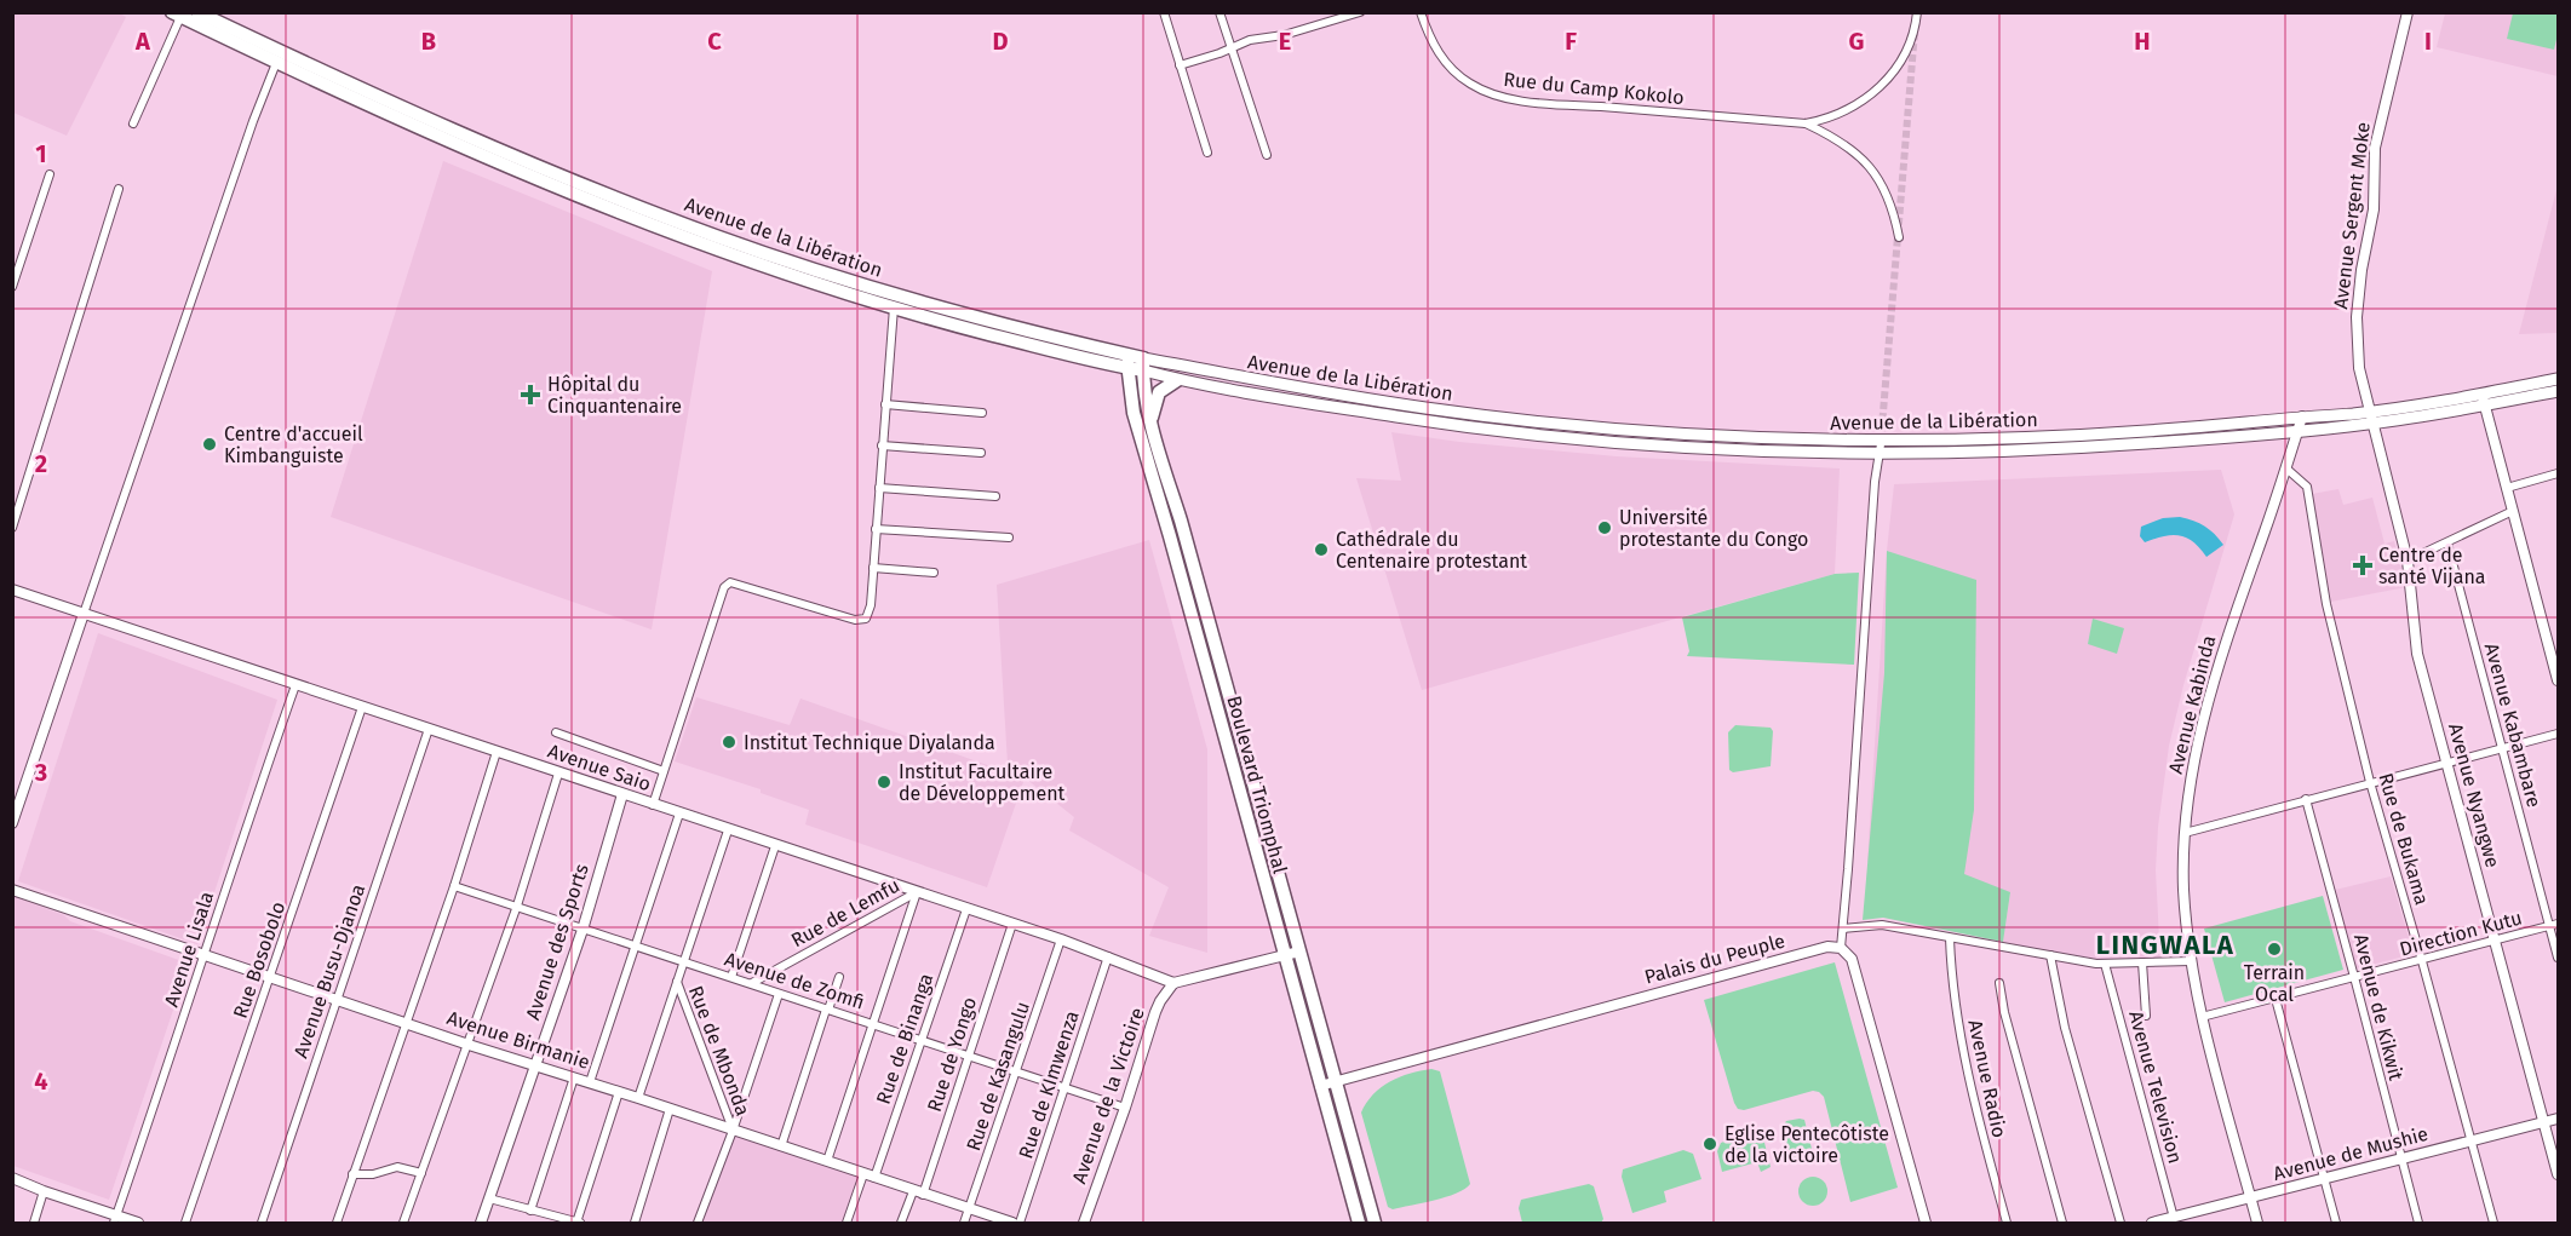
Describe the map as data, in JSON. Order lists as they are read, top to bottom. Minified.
{"streets":{"highway":["Avenue de la Libération","Boulevard Triomphal"],"street":["Rue du Camp Kokolo","Avenue Sergent Moke","Avenue Kabinda","Avenue Kabambare","Avenue Saio","Avenue Nyangwe","Rue de Bukama","Rue de Lemfu","Direction Kutu","Avenue des Sports","Avenue Lisala","Palais du Peuple","Rue Bosobolo","Avenue Busu-Djanoa","Avenue de Zomfi","Avenue de Kikwit","Rue de Binanga","Avenue Birmanie","Rue de Mbonda","Rue de Yongo","Rue de Kasangulu","Avenue Radio","Rue de KImwenza","Avenue Television","Avenue de la Victoire","Avenue de Mushie"]},"crossings":[["Avenue Sergent Moke","Avenue de la Libération"],["Avenue Sergent Moke","Avenue Nyangwe"],["Avenue de la Libération","Avenue Kabinda"],["Avenue de la Libération","Boulevard Triomphal"],["Avenue de la Libération","Avenue Nyangwe"],["Avenue Kabinda","Rue de Bukama"],["Avenue Kabinda","Direction Kutu"],["Avenue Kabinda","Avenue de Mushie"],["Avenue Kabambare","Direction Kutu"],["Avenue Saio","Rue de Lemfu"],["Avenue Saio","Avenue des Sports"],["Avenue Saio","Avenue Lisala"],["Avenue Saio","Rue Bosobolo"],["Avenue Saio","Avenue Busu-Djanoa"],["Avenue Saio","Rue de Binanga"],["Avenue Saio","Rue de Yongo"],["Avenue Saio","Rue de Kasangulu"],["Avenue Saio","Rue de KImwenza"],["Avenue Saio","Avenue de la Victoire"],["Boulevard Triomphal","Palais du Peuple"],["Avenue Nyangwe","Direction Kutu"],["Avenue Nyangwe","Avenue de Mushie"],["Rue de Bukama","Direction Kutu"],["Rue de Bukama","Avenue de Mushie"],["Rue de Lemfu","Avenue de Zomfi"],["Direction Kutu","Avenue de Kikwit"],["Avenue des Sports","Avenue de Zomfi"],["Avenue des Sports","Avenue Birmanie"],["Avenue Lisala","Avenue Birmanie"],["Rue Bosobolo","Avenue Birmanie"],["Avenue Busu-Djanoa","Avenue Birmanie"],["Avenue de Zomfi","Rue de Binanga"],["Avenue de Zomfi","Rue de Yongo"],["Avenue de Zomfi","Rue de Kasangulu"],["Avenue de Zomfi","Rue de KImwenza"],["Avenue de Zomfi","Avenue de la Victoire"],["Avenue de Kikwit","Avenue de Mushie"],["Rue de Binanga","Avenue Birmanie"],["Avenue Birmanie","Rue de Mbonda"],["Avenue Birmanie","Rue de Yongo"],["Avenue Birmanie","Rue de Kasangulu"],["Avenue Television","Avenue de Mushie"]],"districts":["LINGWALA"],"places":{"health":["Hôpital du Cinquantenaire","Centre de santé Vijana"],"other":["Centre d'accueil Kimbanguiste","Université protestante du Congo","Cathédrale du Centenaire protestant","Institut Technique Diyalanda","Institut Facultaire de Développement","Terrain Ocal","Eglise Pentecôtiste de la victoire"]},"grid":{"columns":["A","B","C","D","E","F","G","H","I"],"rows":["1","2","3","4"]}}
